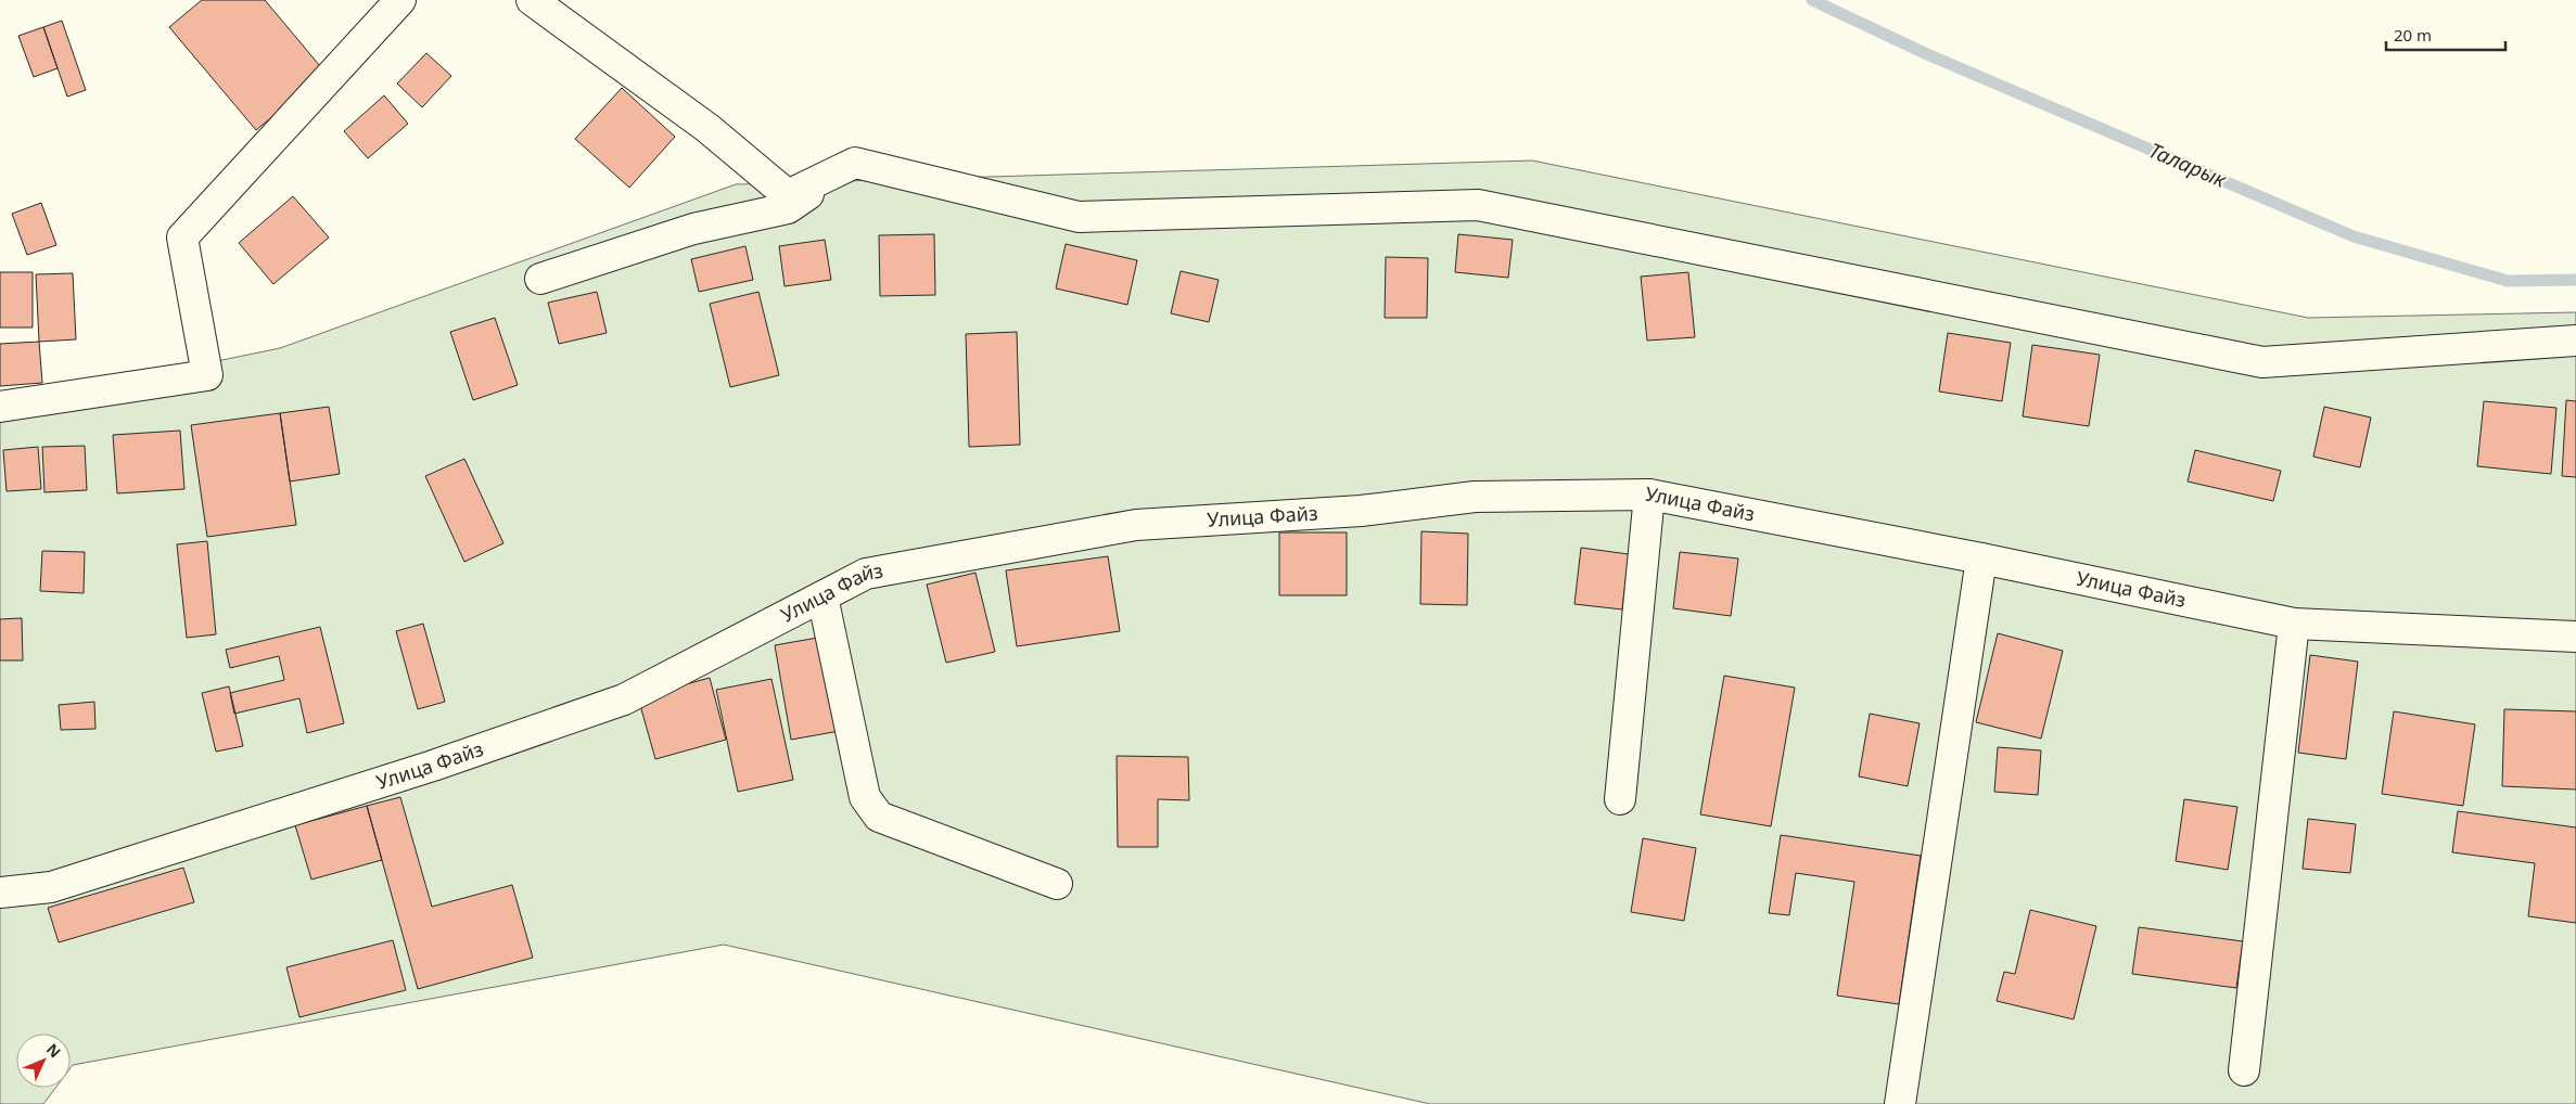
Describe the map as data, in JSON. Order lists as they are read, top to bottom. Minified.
{"streets":{"street":["Улица Файз"]},"water":["Таларык"],"scale_bar":"20 m","north":"top right"}
